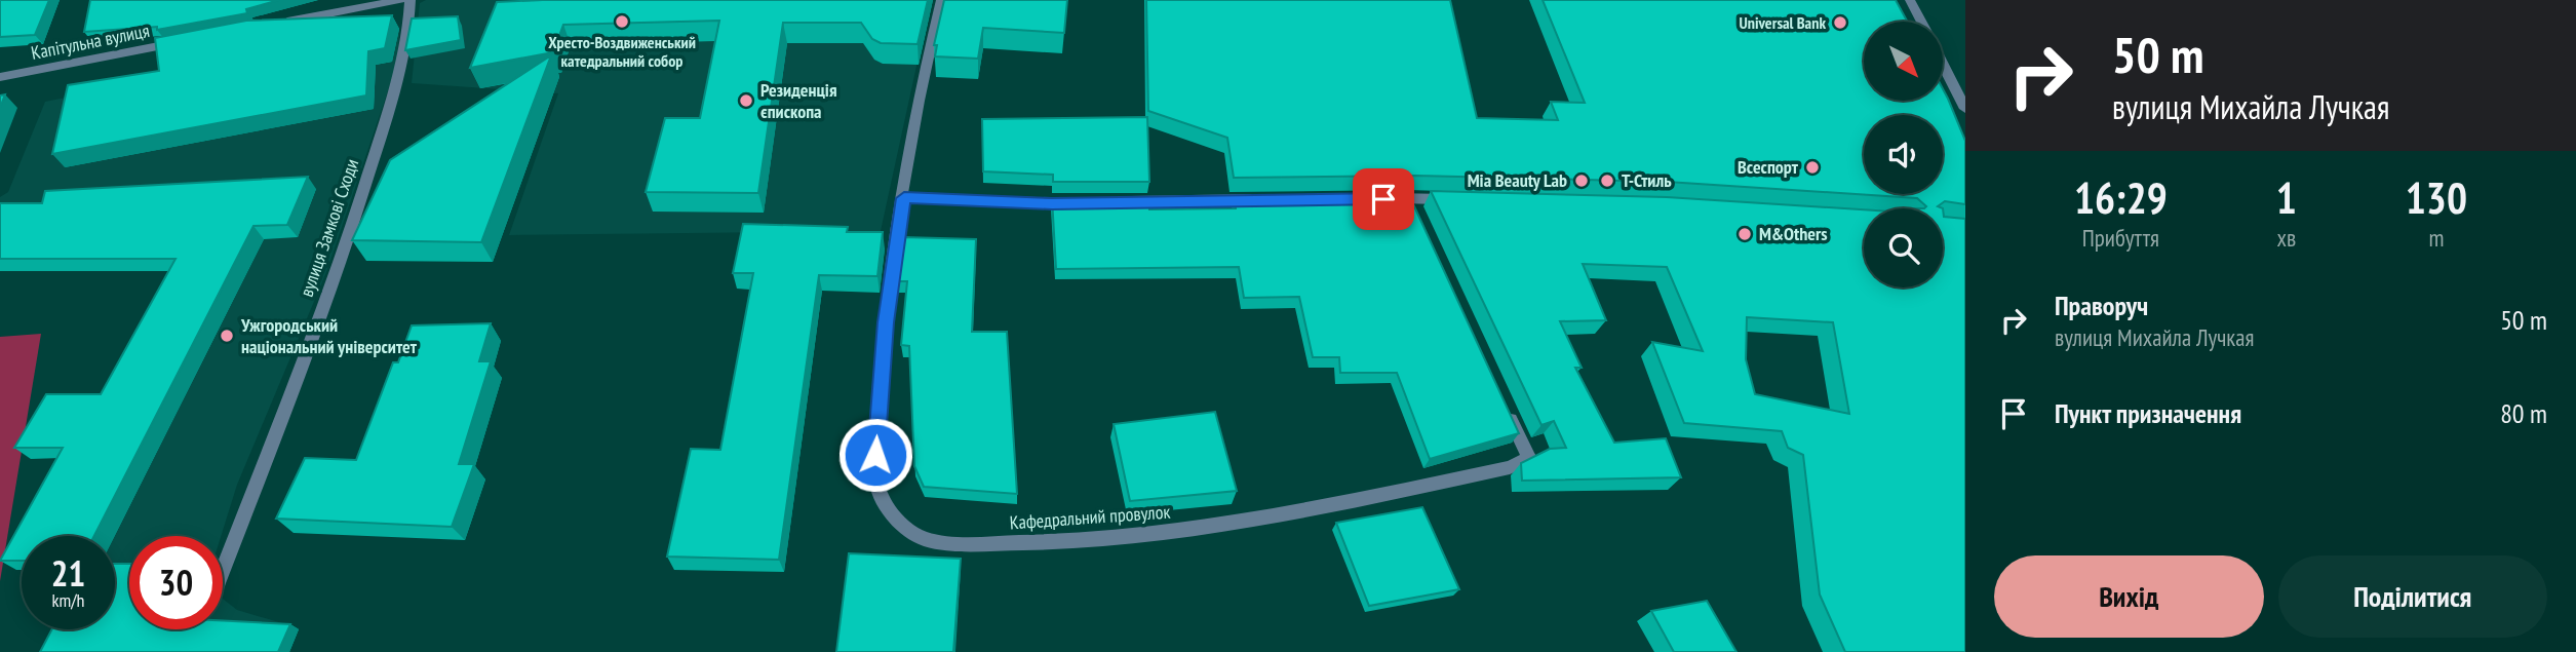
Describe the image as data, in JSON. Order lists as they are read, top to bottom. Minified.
{"streets":{"street":["Капітульна вулиця","вулиця Замкові Сходи","Кафедральний провулок"]},"places":["Хресто-Воздвиженський катедральний собор","Universal Bank","Резиденція єпископа","Всеспорт","Mia Beauty Lab","Т-Стиль","M&Others","Ужгородський національний університет"],"north":"bottom right","page":{"turn":["50 m","вулиця Михайла Лучкая"],"eta":["16:29","Прибуття","1","хв","130","m"],"list":[{"name":"Праворуч","note":"вулиця Михайла Лучкая","value":"50 m"},{"name":"Пункт призначення","value":"80 m"}],"speed":"21 km/h","limit":"30","buttons":["Вихід","Поділитися"]}}
